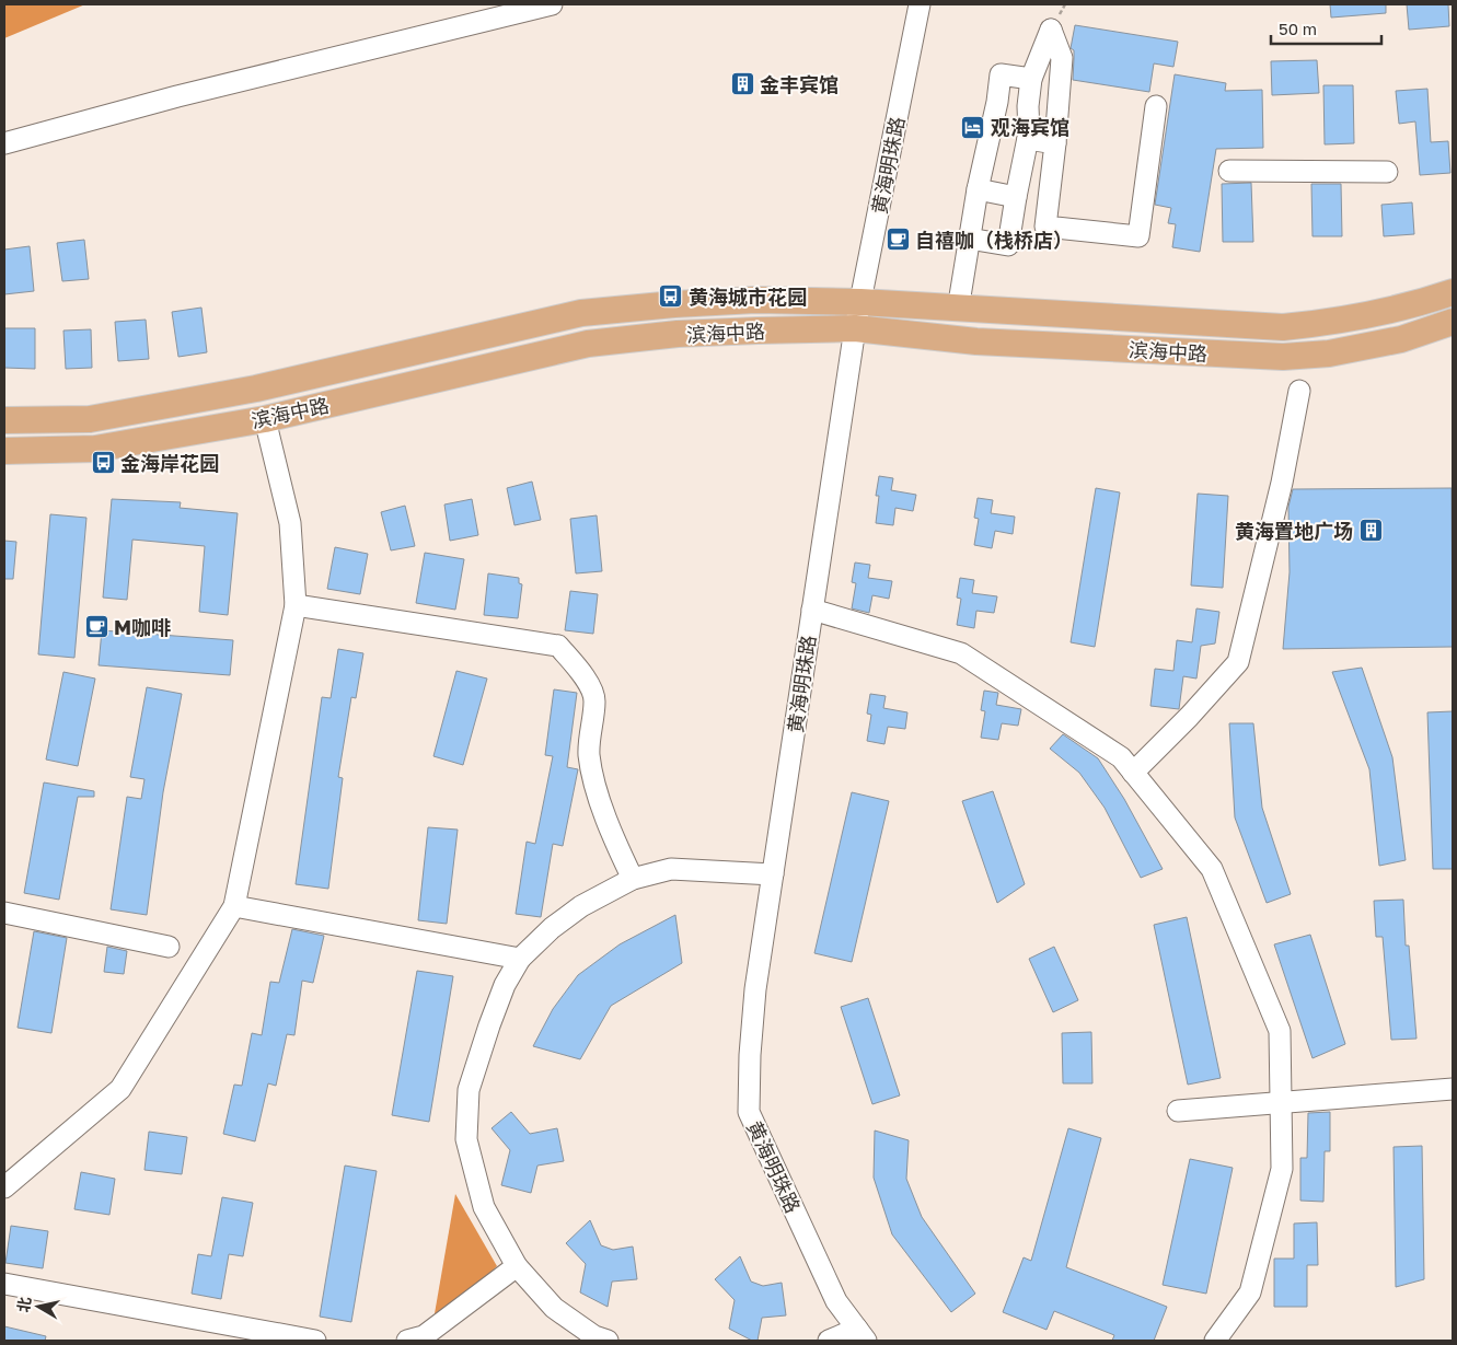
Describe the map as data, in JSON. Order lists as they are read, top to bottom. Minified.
{"streets":{"main road":["滨海中路"],"street":["黄海明珠路"]},"crossings":[["黄海明珠路","滨海中路"]],"places":{"building":["金丰宾馆","黄海置地广场"],"hotel":["观海宾馆"],"cafe":["自禧咖（栈桥店）","M咖啡"],"bus stop":["黄海城市花园","金海岸花园"]},"scale_bar":"50 m","north":"left"}
